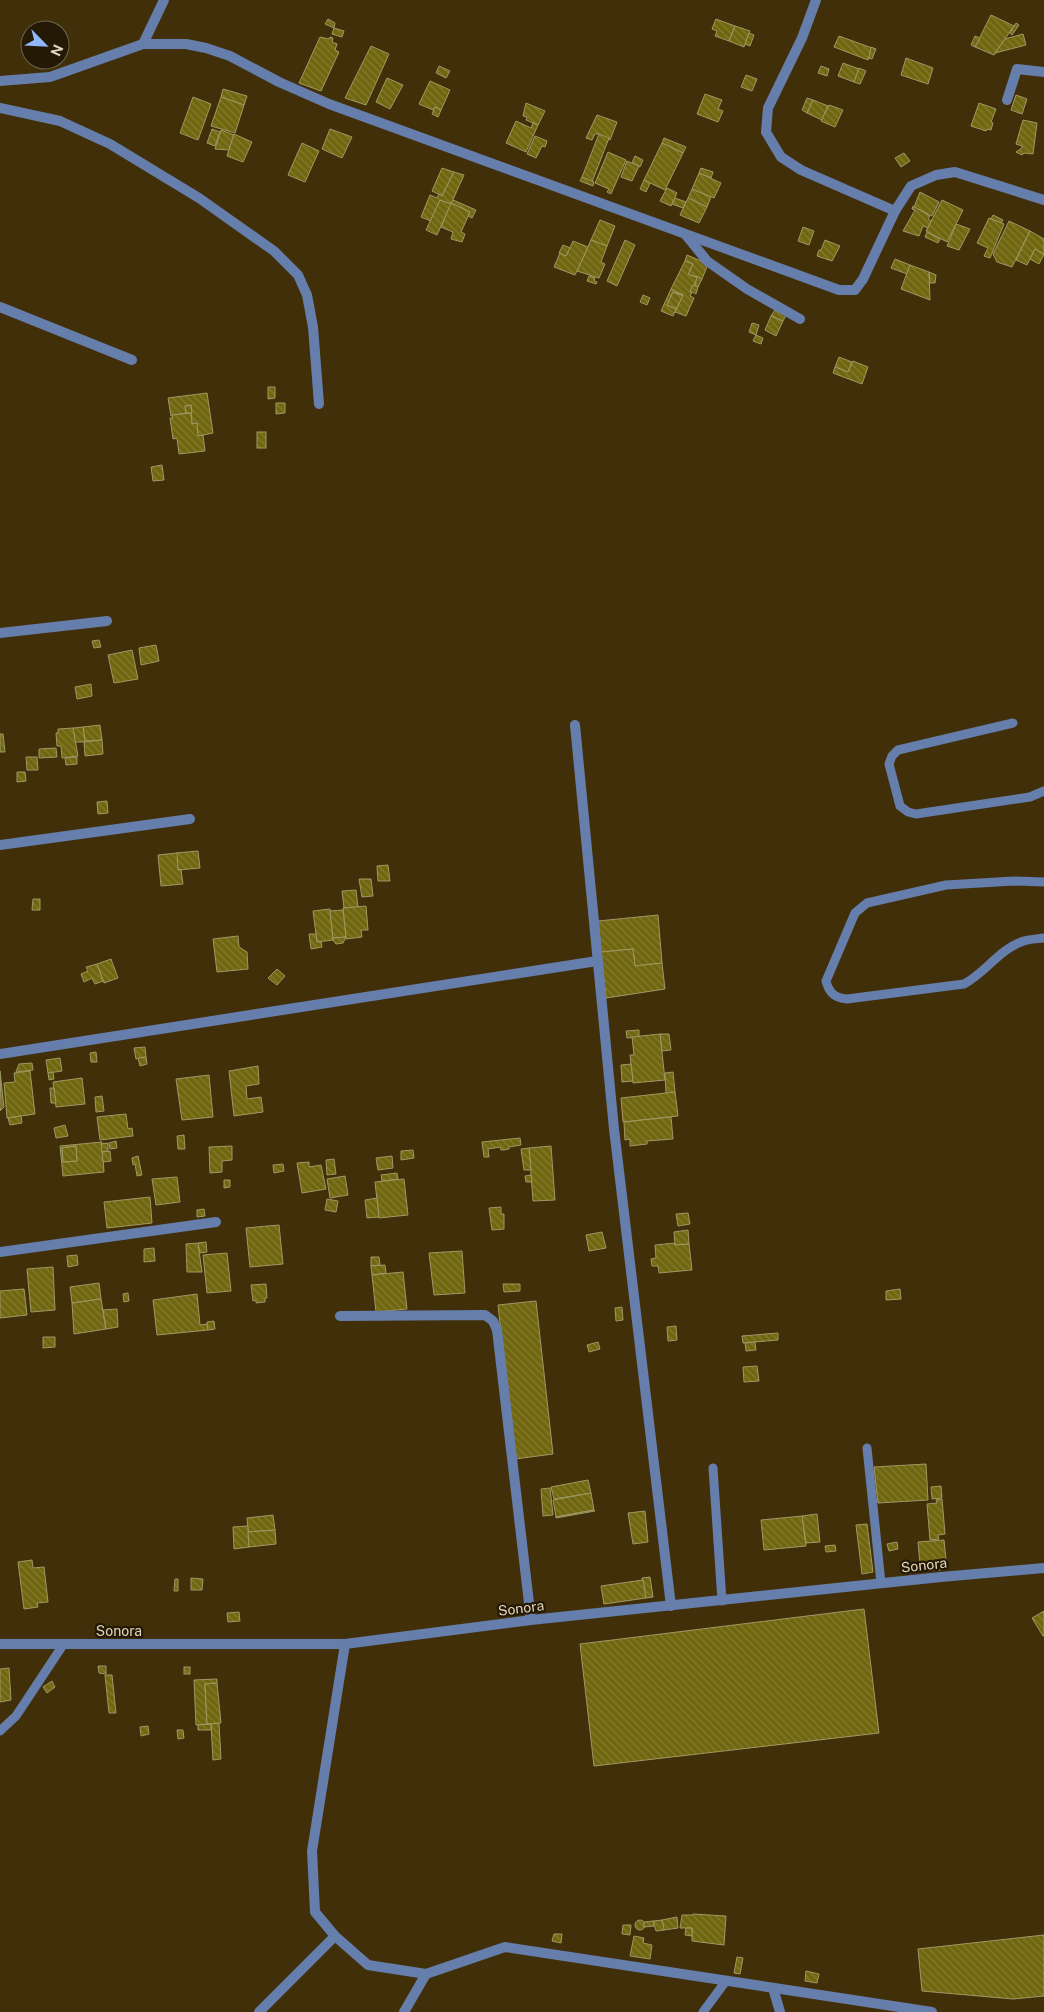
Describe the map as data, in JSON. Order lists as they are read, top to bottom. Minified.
{"streets":{"street":["Sonora"]},"north":"bottom right"}
